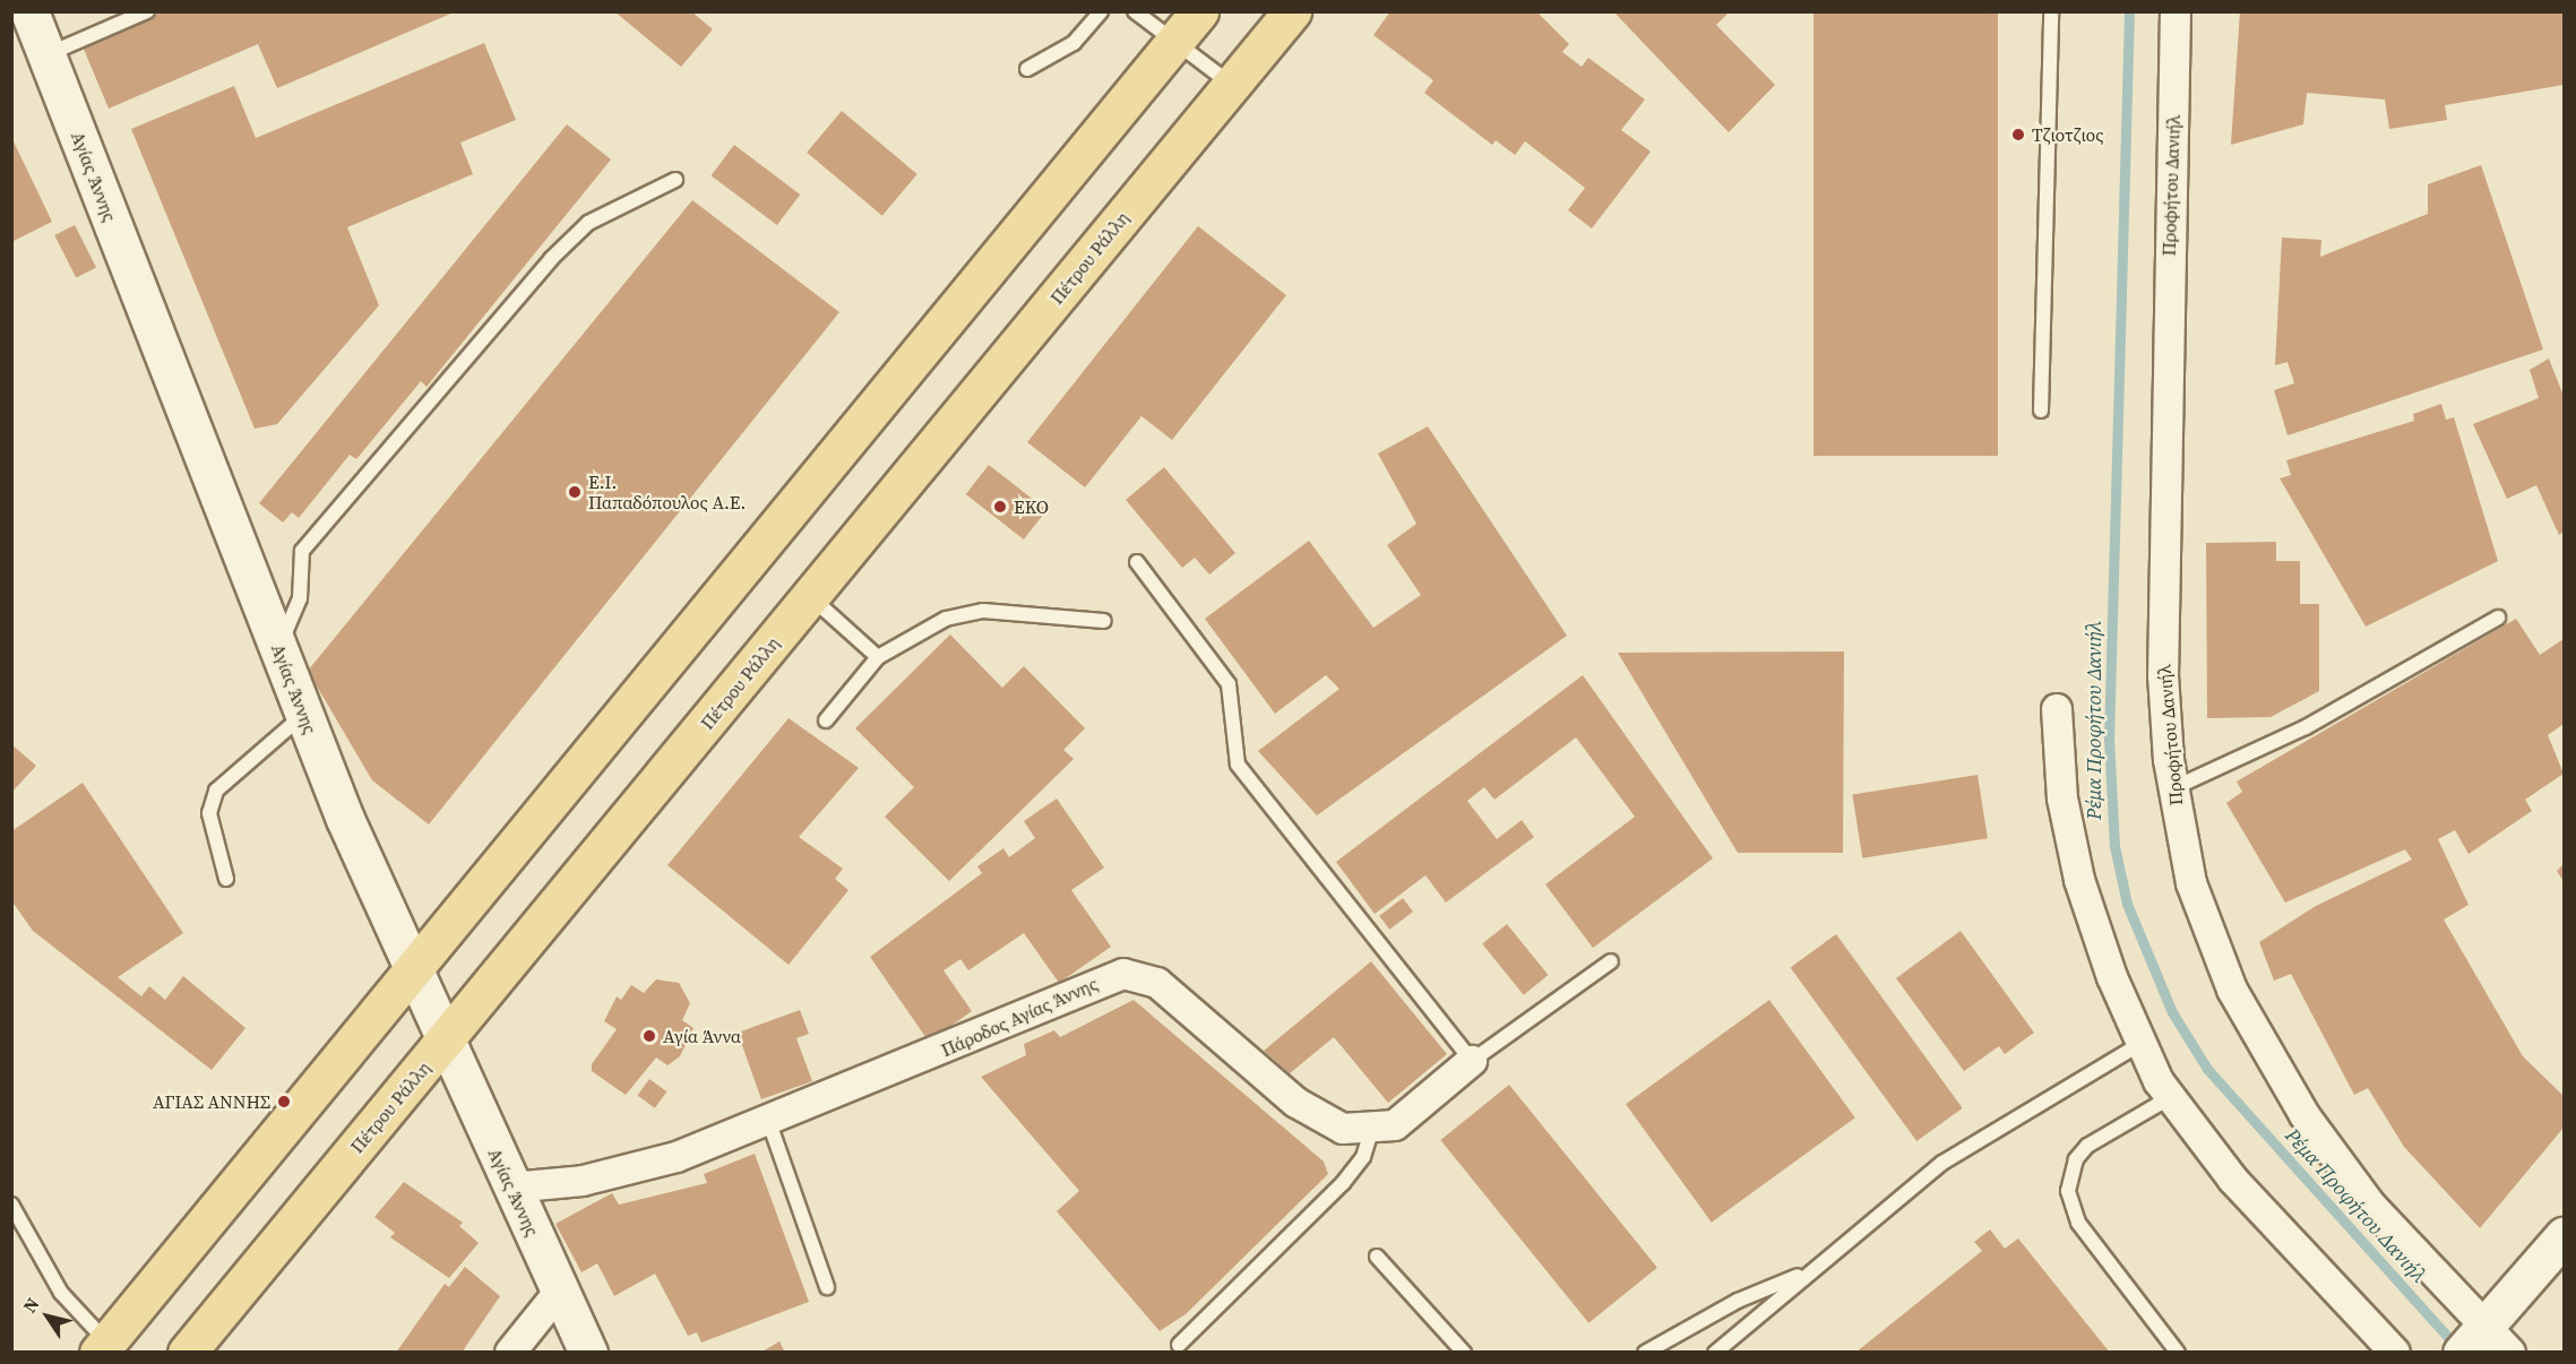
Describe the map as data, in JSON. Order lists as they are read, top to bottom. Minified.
{"streets":{"main road":["Πέτρου Ράλλη"],"street":["Αγίας Άννης","Προφήτου Δανιήλ","Πάροδος Αγίας Άννης"]},"crossings":[["Αγίας Άννης","Πέτρου Ράλλη"],["Αγίας Άννης","Πάροδος Αγίας Άννης"]],"water":["Ρέμα Προφήτου Δανιήλ"],"places":["Τζιοτζιος","Ε.Ι. Παπαδόπουλος Α.Ε.","EKO","Αγία Άννα","ΑΓΙΑΣ ΑΝΝΗΣ"],"north":"top left"}
